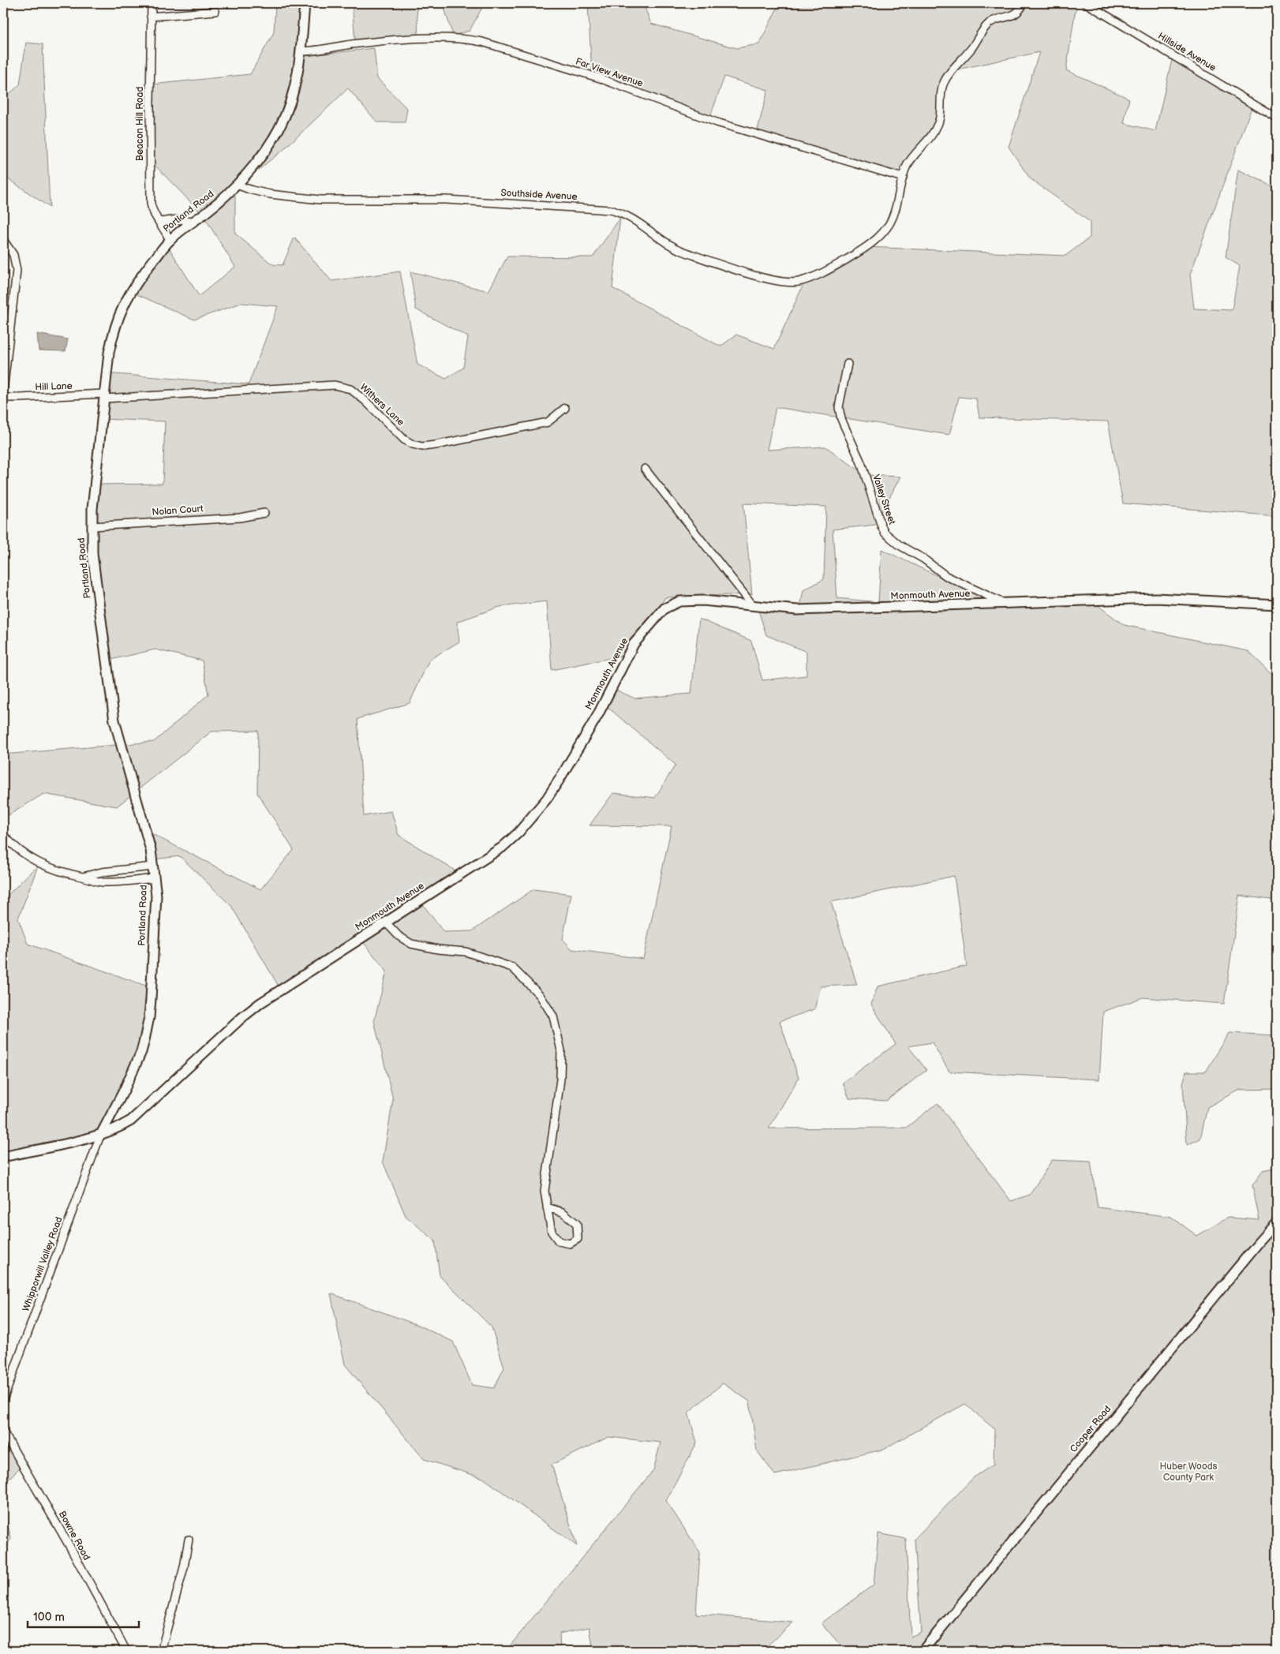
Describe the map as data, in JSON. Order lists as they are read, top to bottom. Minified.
{"streets":{"street":["Hillside Avenue","Far View Avenue","Beacon Hill Road","Southside Avenue","Portland Road","Hill Lane","Withers Lane","Valley Street","Nolan Court","Monmouth Avenue","Whipporwill Valley Road","Cooper Road","Bowne Road"]},"crossings":[["Far View Avenue","Southside Avenue"],["Far View Avenue","Portland Road"],["Beacon Hill Road","Portland Road"],["Southside Avenue","Portland Road"],["Portland Road","Hill Lane"],["Portland Road","Withers Lane"],["Portland Road","Nolan Court"],["Portland Road","Monmouth Avenue"],["Portland Road","Whipporwill Valley Road"],["Hill Lane","Withers Lane"],["Valley Street","Monmouth Avenue"],["Monmouth Avenue","Whipporwill Valley Road"]],"parks":["Huber Woods County Park"],"scale_bar":"100 m"}
